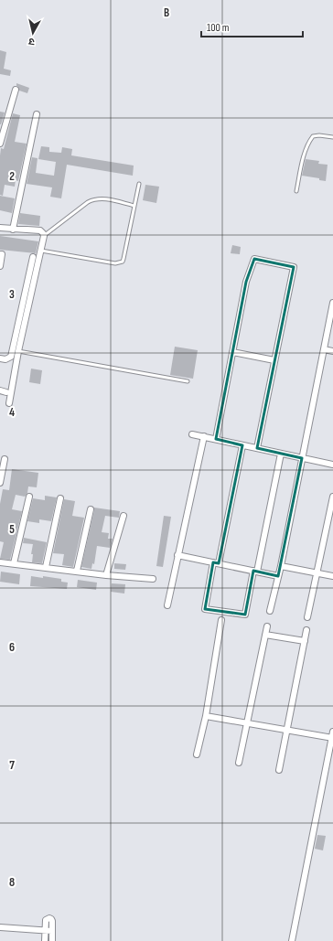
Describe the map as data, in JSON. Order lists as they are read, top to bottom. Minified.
{"scale_bar":"100 m","north":"bottom","grid":{"columns":["B"],"rows":["2","3","4","5","6","7","8"]}}
